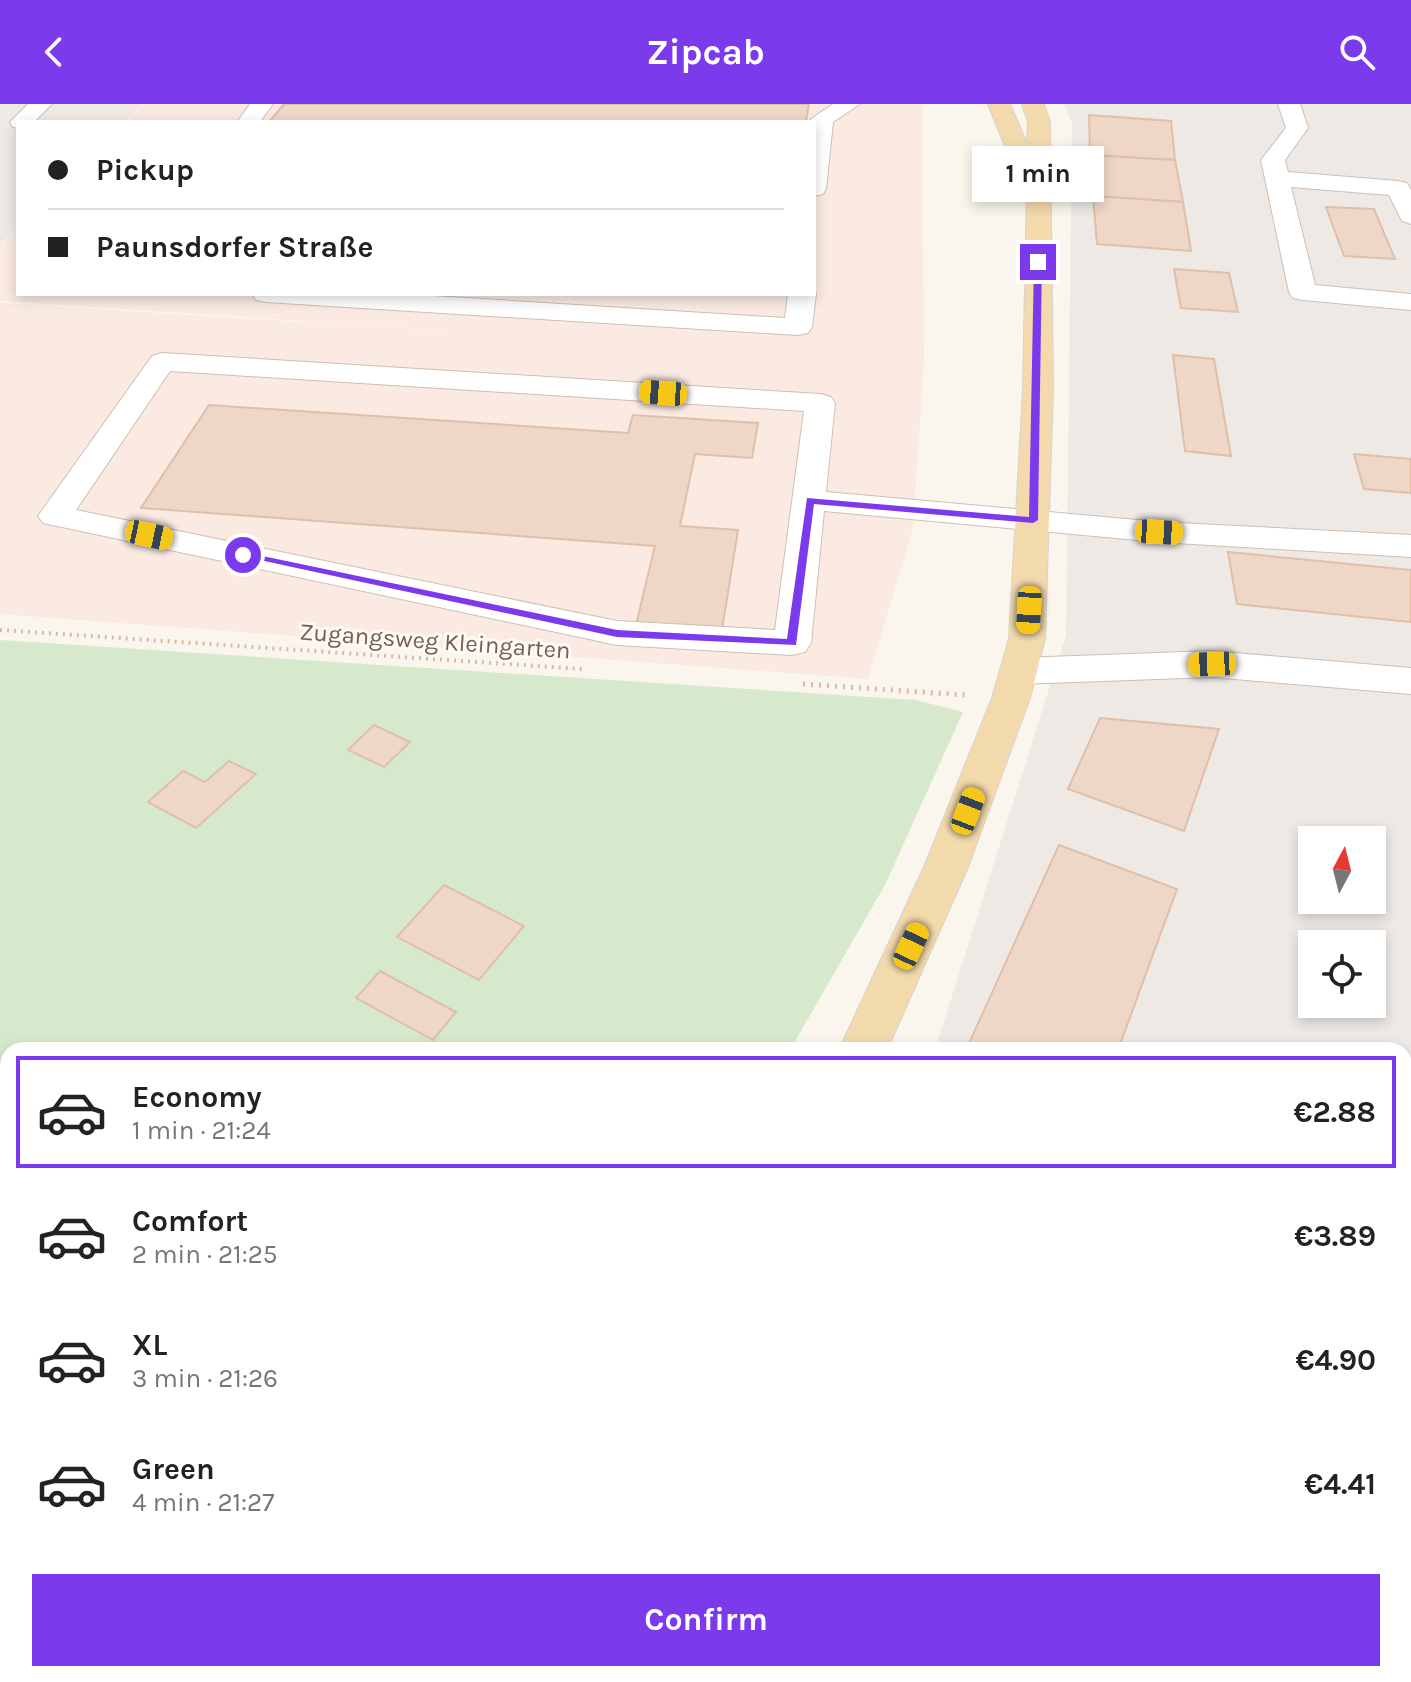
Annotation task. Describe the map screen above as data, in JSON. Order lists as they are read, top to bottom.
{
  "streets": {
    "path": ["Zugangsweg Kleingarten"]
  },
  "north": "top",
  "page": {
    "header": "Zipcab",
    "banner": ["Pickup", "Paunsdorfer Straße"],
    "bubble": "1 min",
    "list": [
      {
        "name": "Economy",
        "note": "1 min · 21:24",
        "value": "€2.88"
      },
      {
        "name": "Comfort",
        "note": "2 min · 21:25",
        "value": "€3.89"
      },
      {
        "name": "XL",
        "note": "3 min · 21:26",
        "value": "€4.90"
      },
      {
        "name": "Green",
        "note": "4 min · 21:27",
        "value": "€4.41"
      }
    ],
    "buttons": "Confirm"
  }
}
